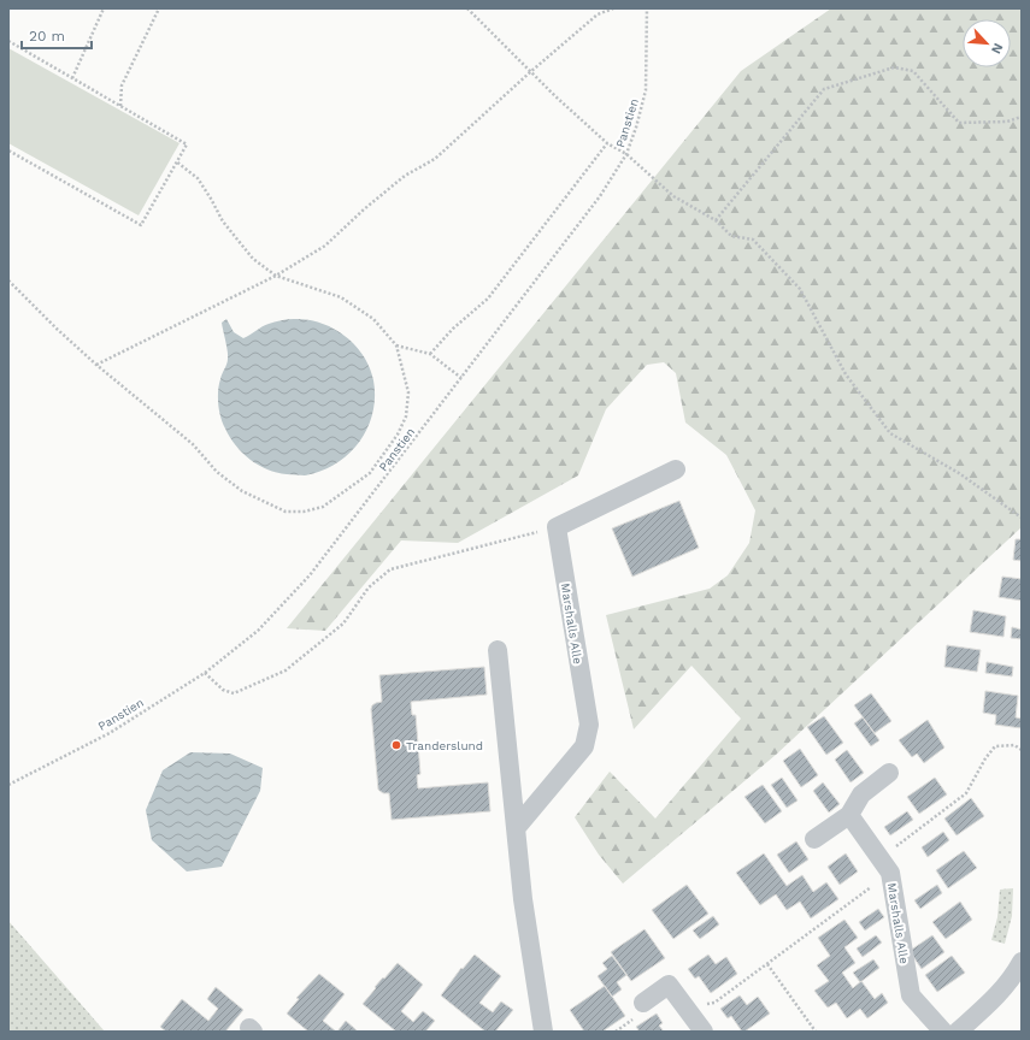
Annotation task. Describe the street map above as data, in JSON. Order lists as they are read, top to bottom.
{
  "streets": {
    "street": ["Marshalls Alle"],
    "path": ["Panstien"]
  },
  "places": ["Tranderslund"],
  "scale_bar": "20 m",
  "north": "bottom right"
}
